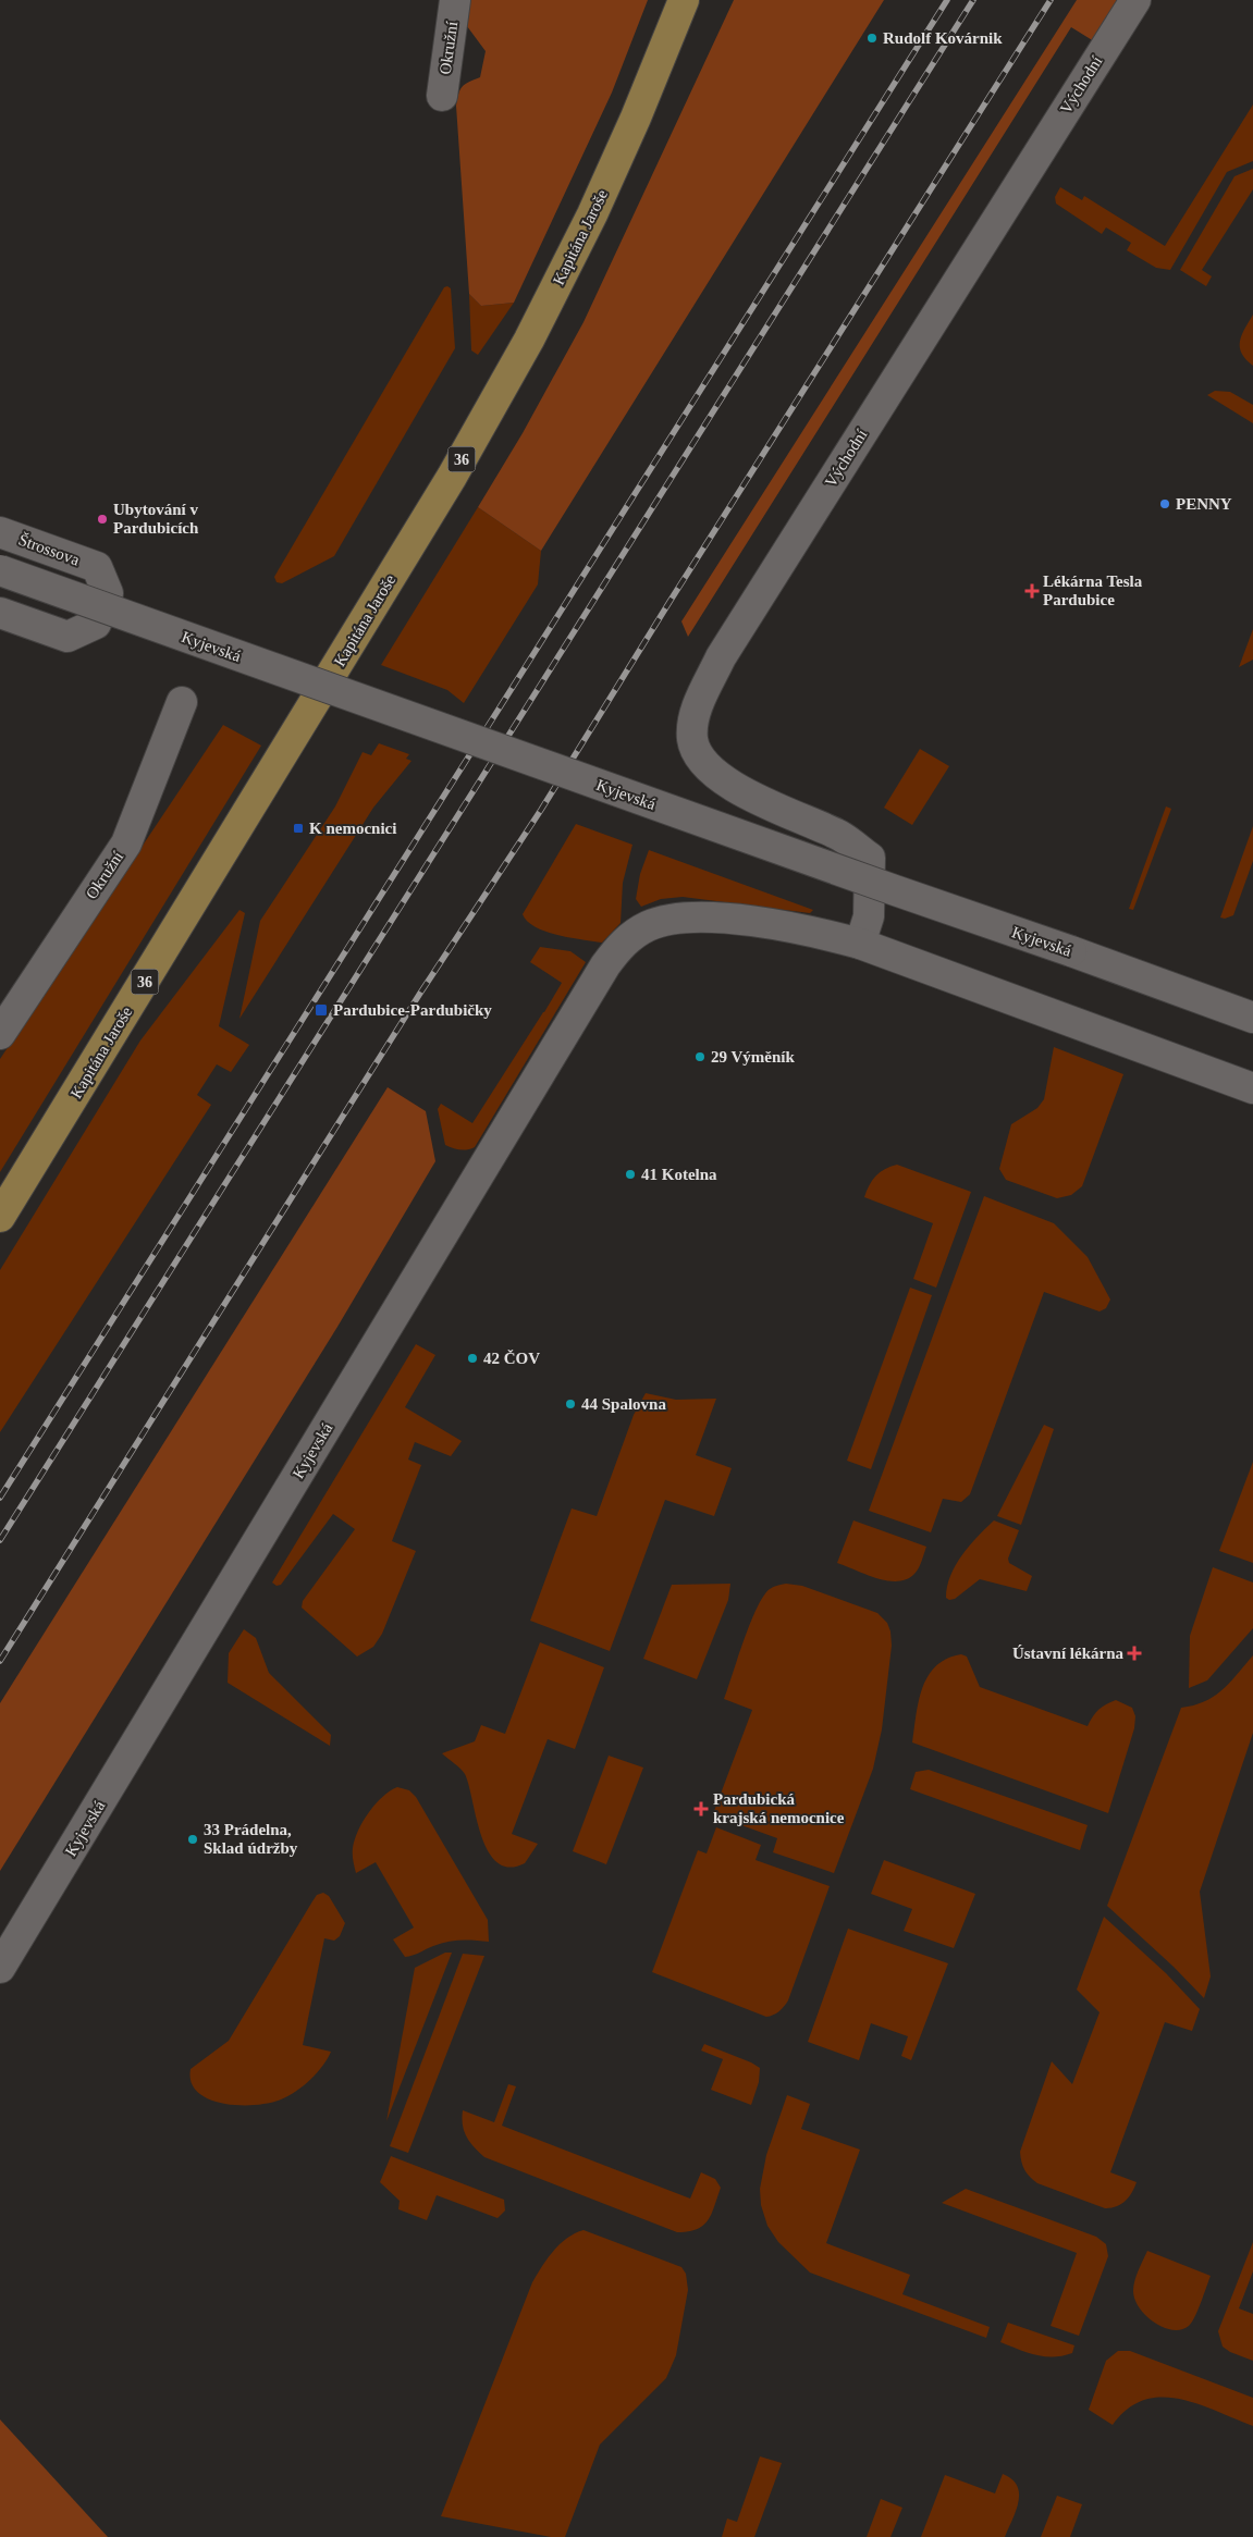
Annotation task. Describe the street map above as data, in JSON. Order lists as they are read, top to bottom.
{
  "streets": {
    "main road": ["Kapitána Jaroše", "36"],
    "street": [
      "Okružní",
      "Východní",
      "Štrossova",
      "Kyjevská"
    ]
  },
  "crossings": [
    ["Východní", "Kyjevská"]
  ],
  "places": {
    "other": [
      "Rudolf Kovárnik",
      "PENNY",
      "Ubytování v Pardubicích",
      "29 Výměník",
      "41 Kotelna",
      "42 ČOV",
      "44 Spalovna",
      "33 Prádelna, Sklad údržby"
    ],
    "health": ["Lékárna Tesla Pardubice", "Ústavní lékárna", "Pardubická krajská nemocnice"],
    "transit": ["K nemocnici", "Pardubice-Pardubičky"]
  }
}
